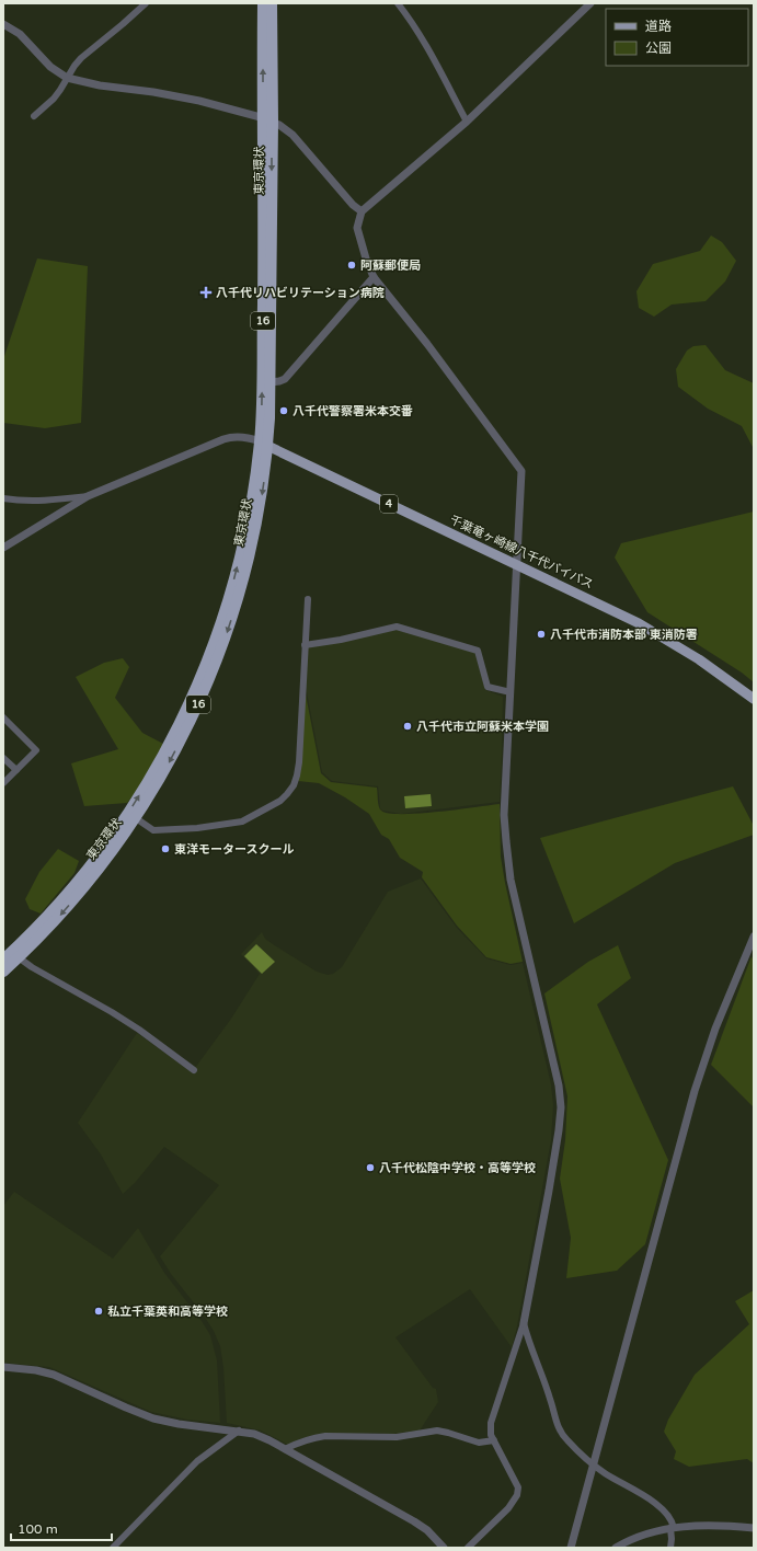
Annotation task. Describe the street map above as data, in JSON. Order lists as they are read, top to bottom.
{
  "streets": {
    "highway": ["東京環状", "16"],
    "main road": ["4", "千葉竜ヶ崎線八千代バイパス"]
  },
  "crossings": [
    ["東京環状", "千葉竜ヶ崎線八千代バイパス"]
  ],
  "places": {
    "other": [
      "阿蘇郵便局",
      "八千代警察署米本交番",
      "八千代市消防本部 東消防署",
      "八千代市立阿蘇米本学園",
      "東洋モータースクール",
      "八千代松陰中学校・高等学校",
      "私立千葉英和高等学校"
    ],
    "health": ["八千代リハビリテーション病院"]
  },
  "legend": ["道路", "公園"],
  "scale_bar": "100 m"
}
